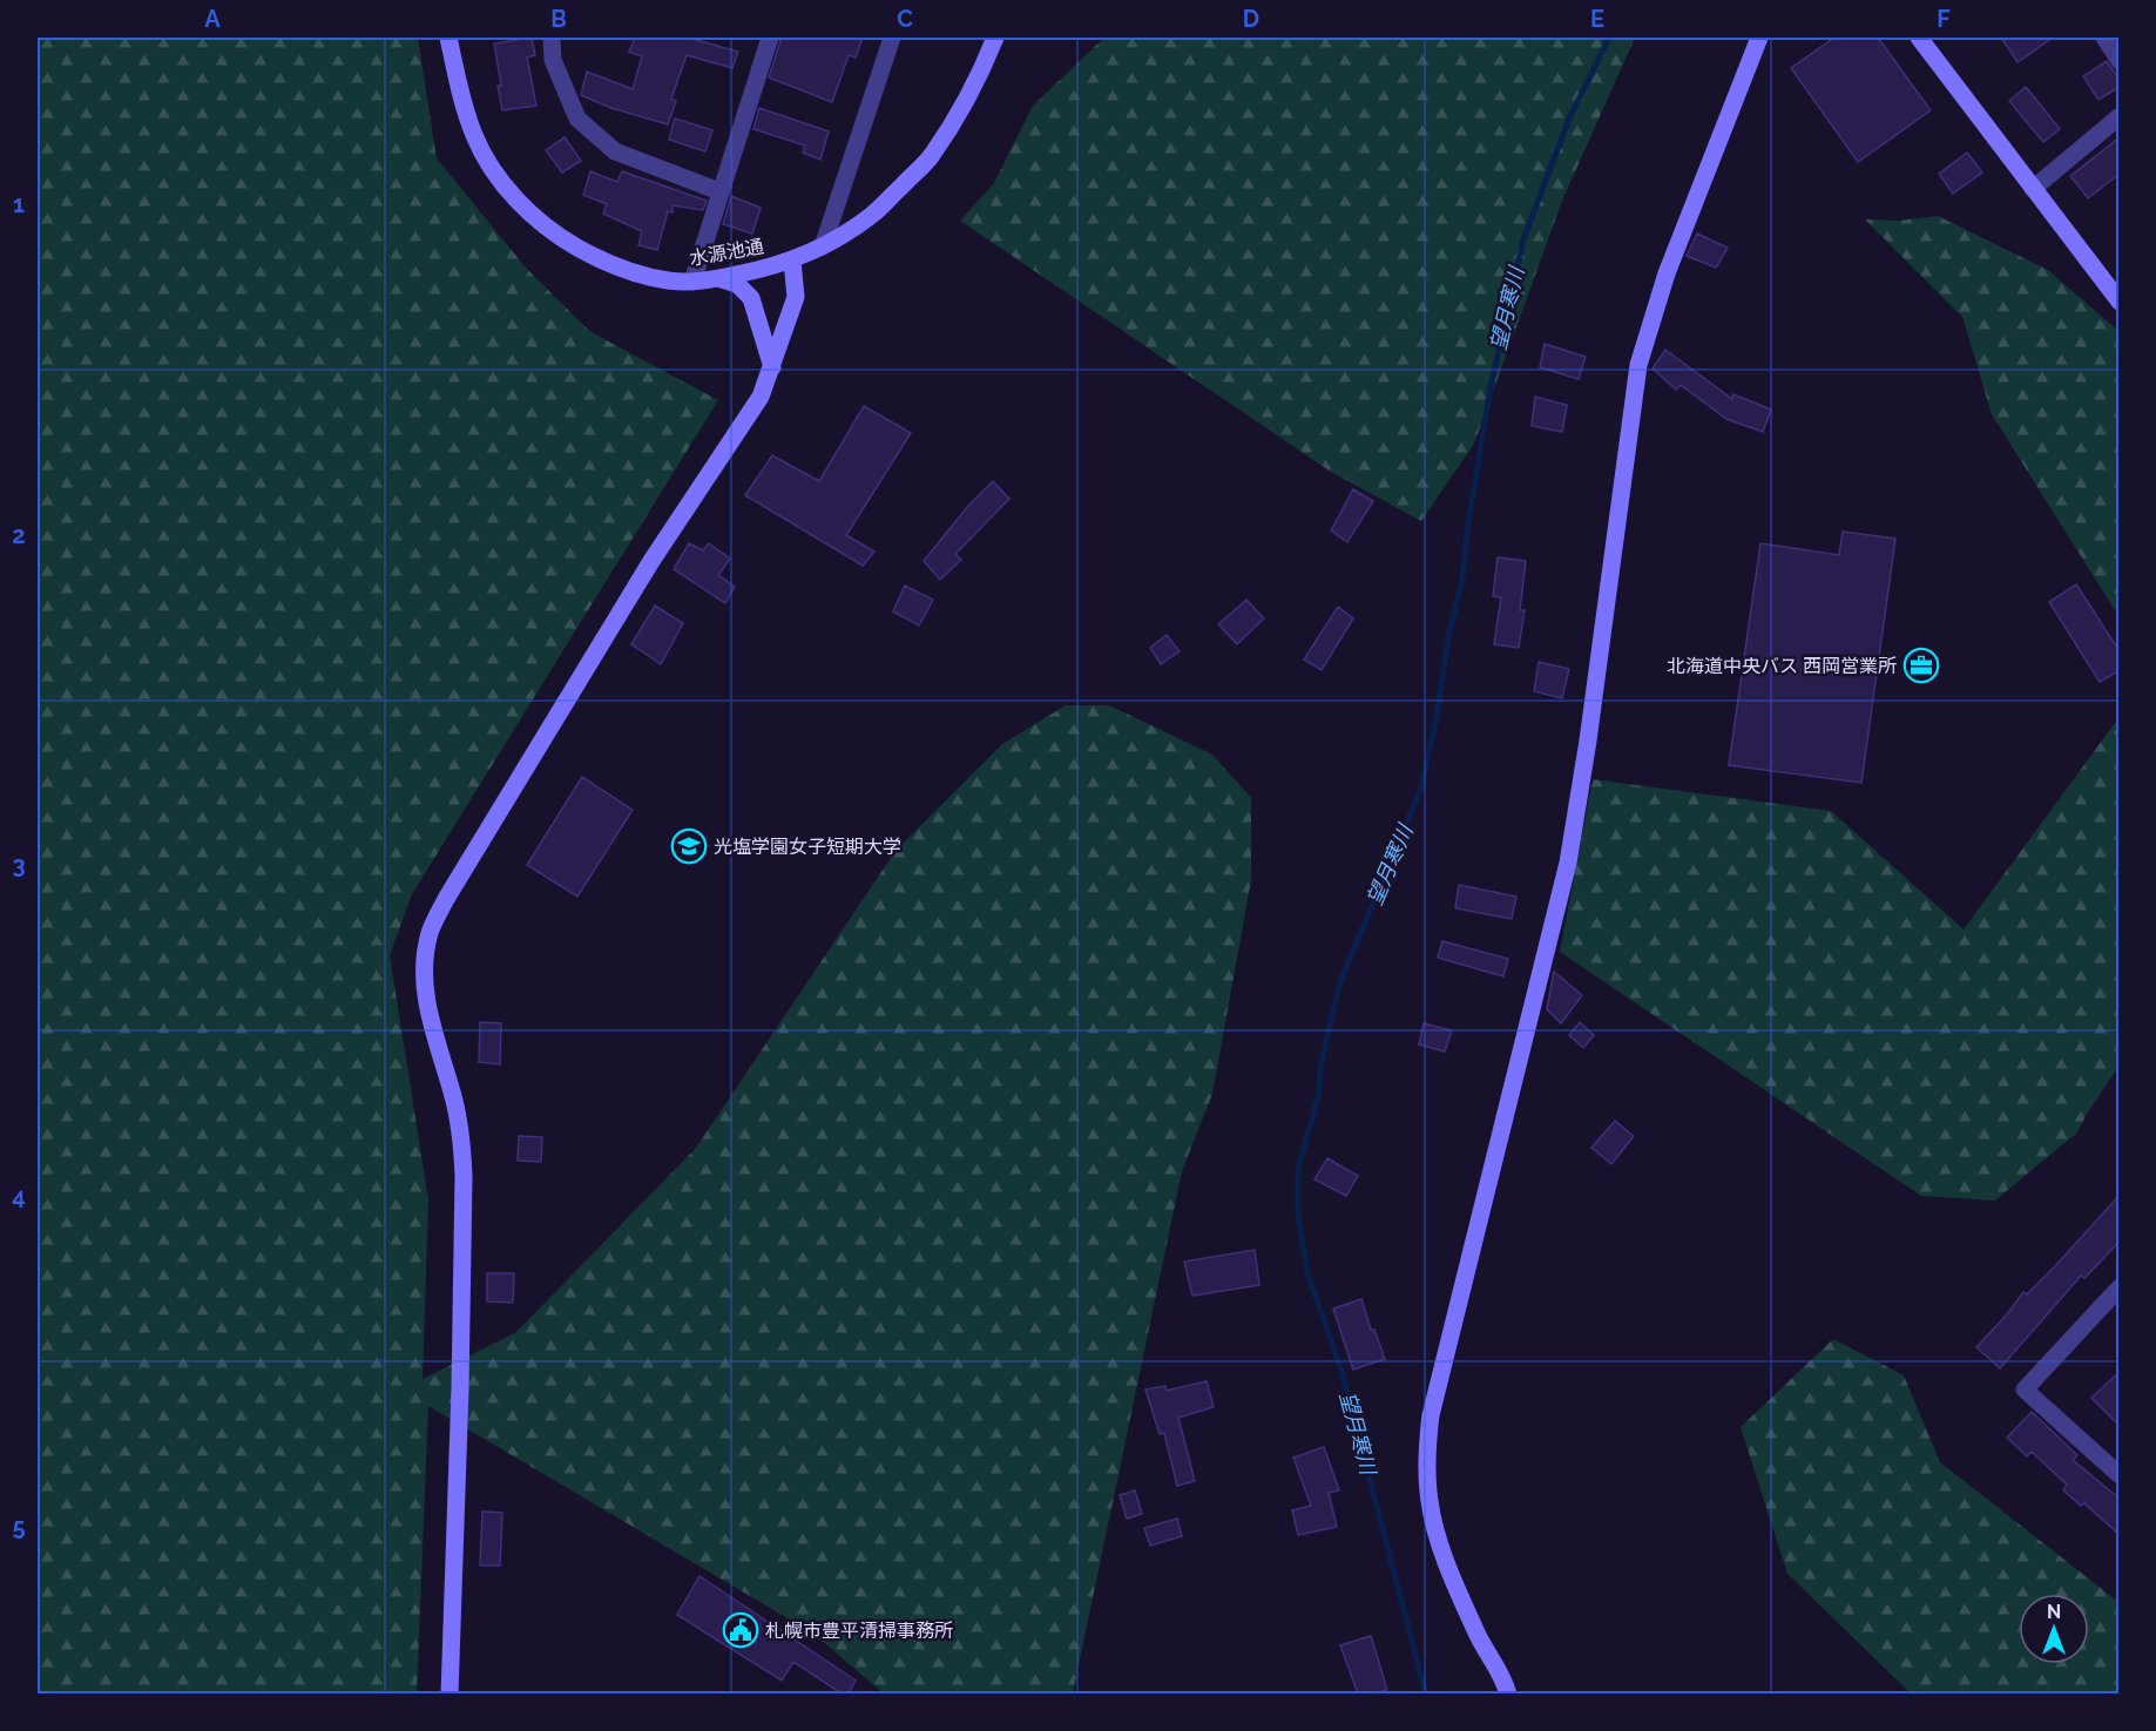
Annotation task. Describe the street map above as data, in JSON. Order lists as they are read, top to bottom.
{
  "streets": {
    "street": ["水源池通"]
  },
  "water": ["望月寒川"],
  "places": {
    "office": ["北海道中央バス 西岡営業所"],
    "school or university": ["光塩学園女子短期大学"],
    "public building": ["札幌市豊平清掃事務所"]
  },
  "north": "top",
  "grid": {
    "columns": [
      "A",
      "B",
      "C",
      "D",
      "E",
      "F"
    ],
    "rows": [
      "1",
      "2",
      "3",
      "4",
      "5"
    ]
  }
}
